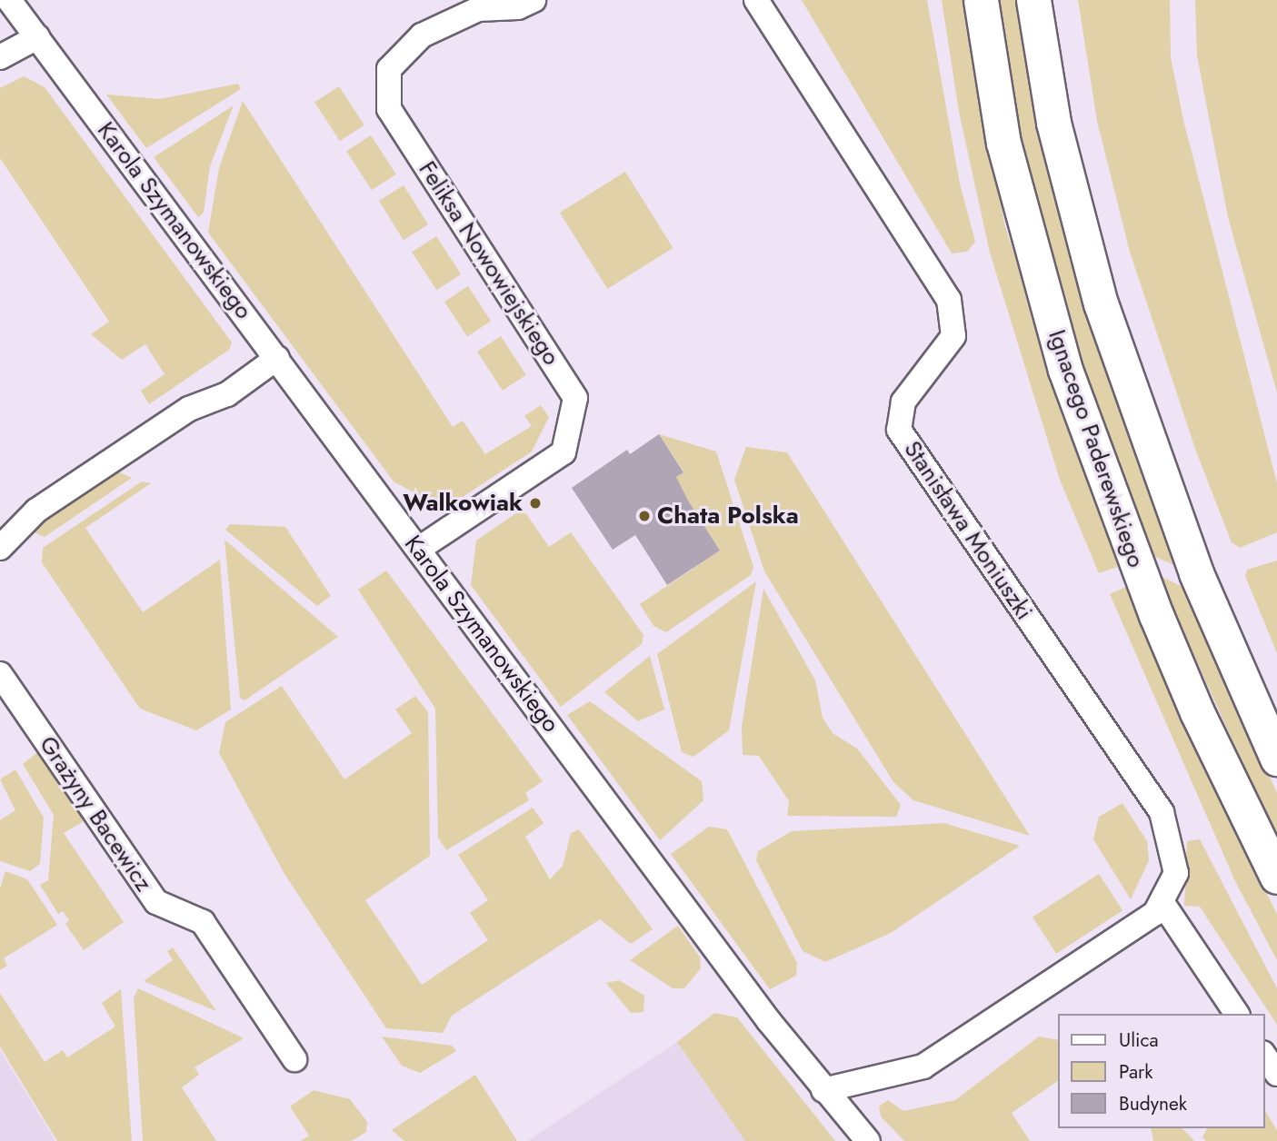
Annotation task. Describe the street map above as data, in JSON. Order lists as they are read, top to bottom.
{
  "streets": {
    "main road": ["Ignacego Paderewskiego"],
    "street": [
      "Karola Szymanowskiego",
      "Feliksa Nowowiejskiego",
      "Stanisława Moniuszki",
      "Grażyny Bacewicz"
    ]
  },
  "crossings": [
    ["Karola Szymanowskiego", "Feliksa Nowowiejskiego"],
    ["Karola Szymanowskiego", "Stanisława Moniuszki"]
  ],
  "places": ["Walkowiak", "Chata Polska"],
  "legend": ["Ulica", "Park", "Budynek"]
}
